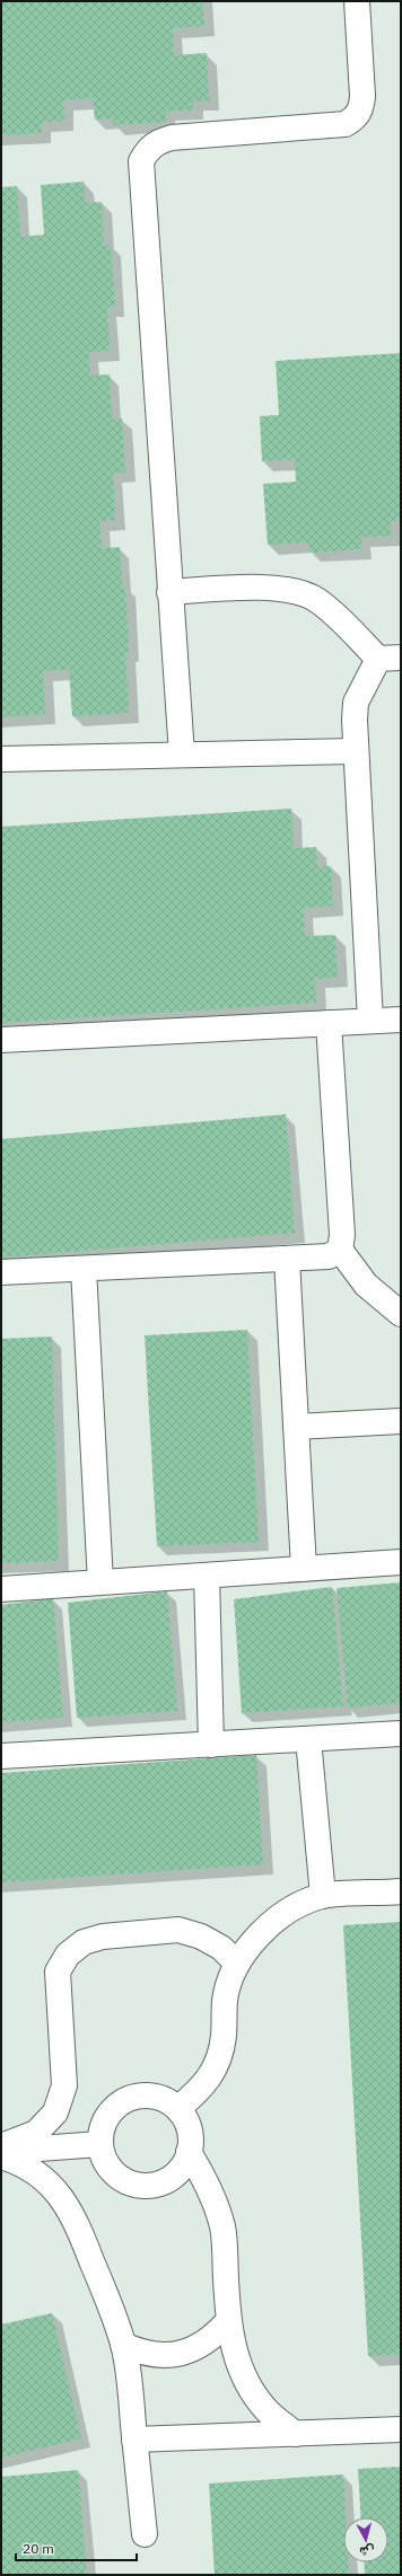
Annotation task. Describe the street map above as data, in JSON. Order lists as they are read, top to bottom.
{
  "scale_bar": "20 m",
  "north": "bottom"
}
